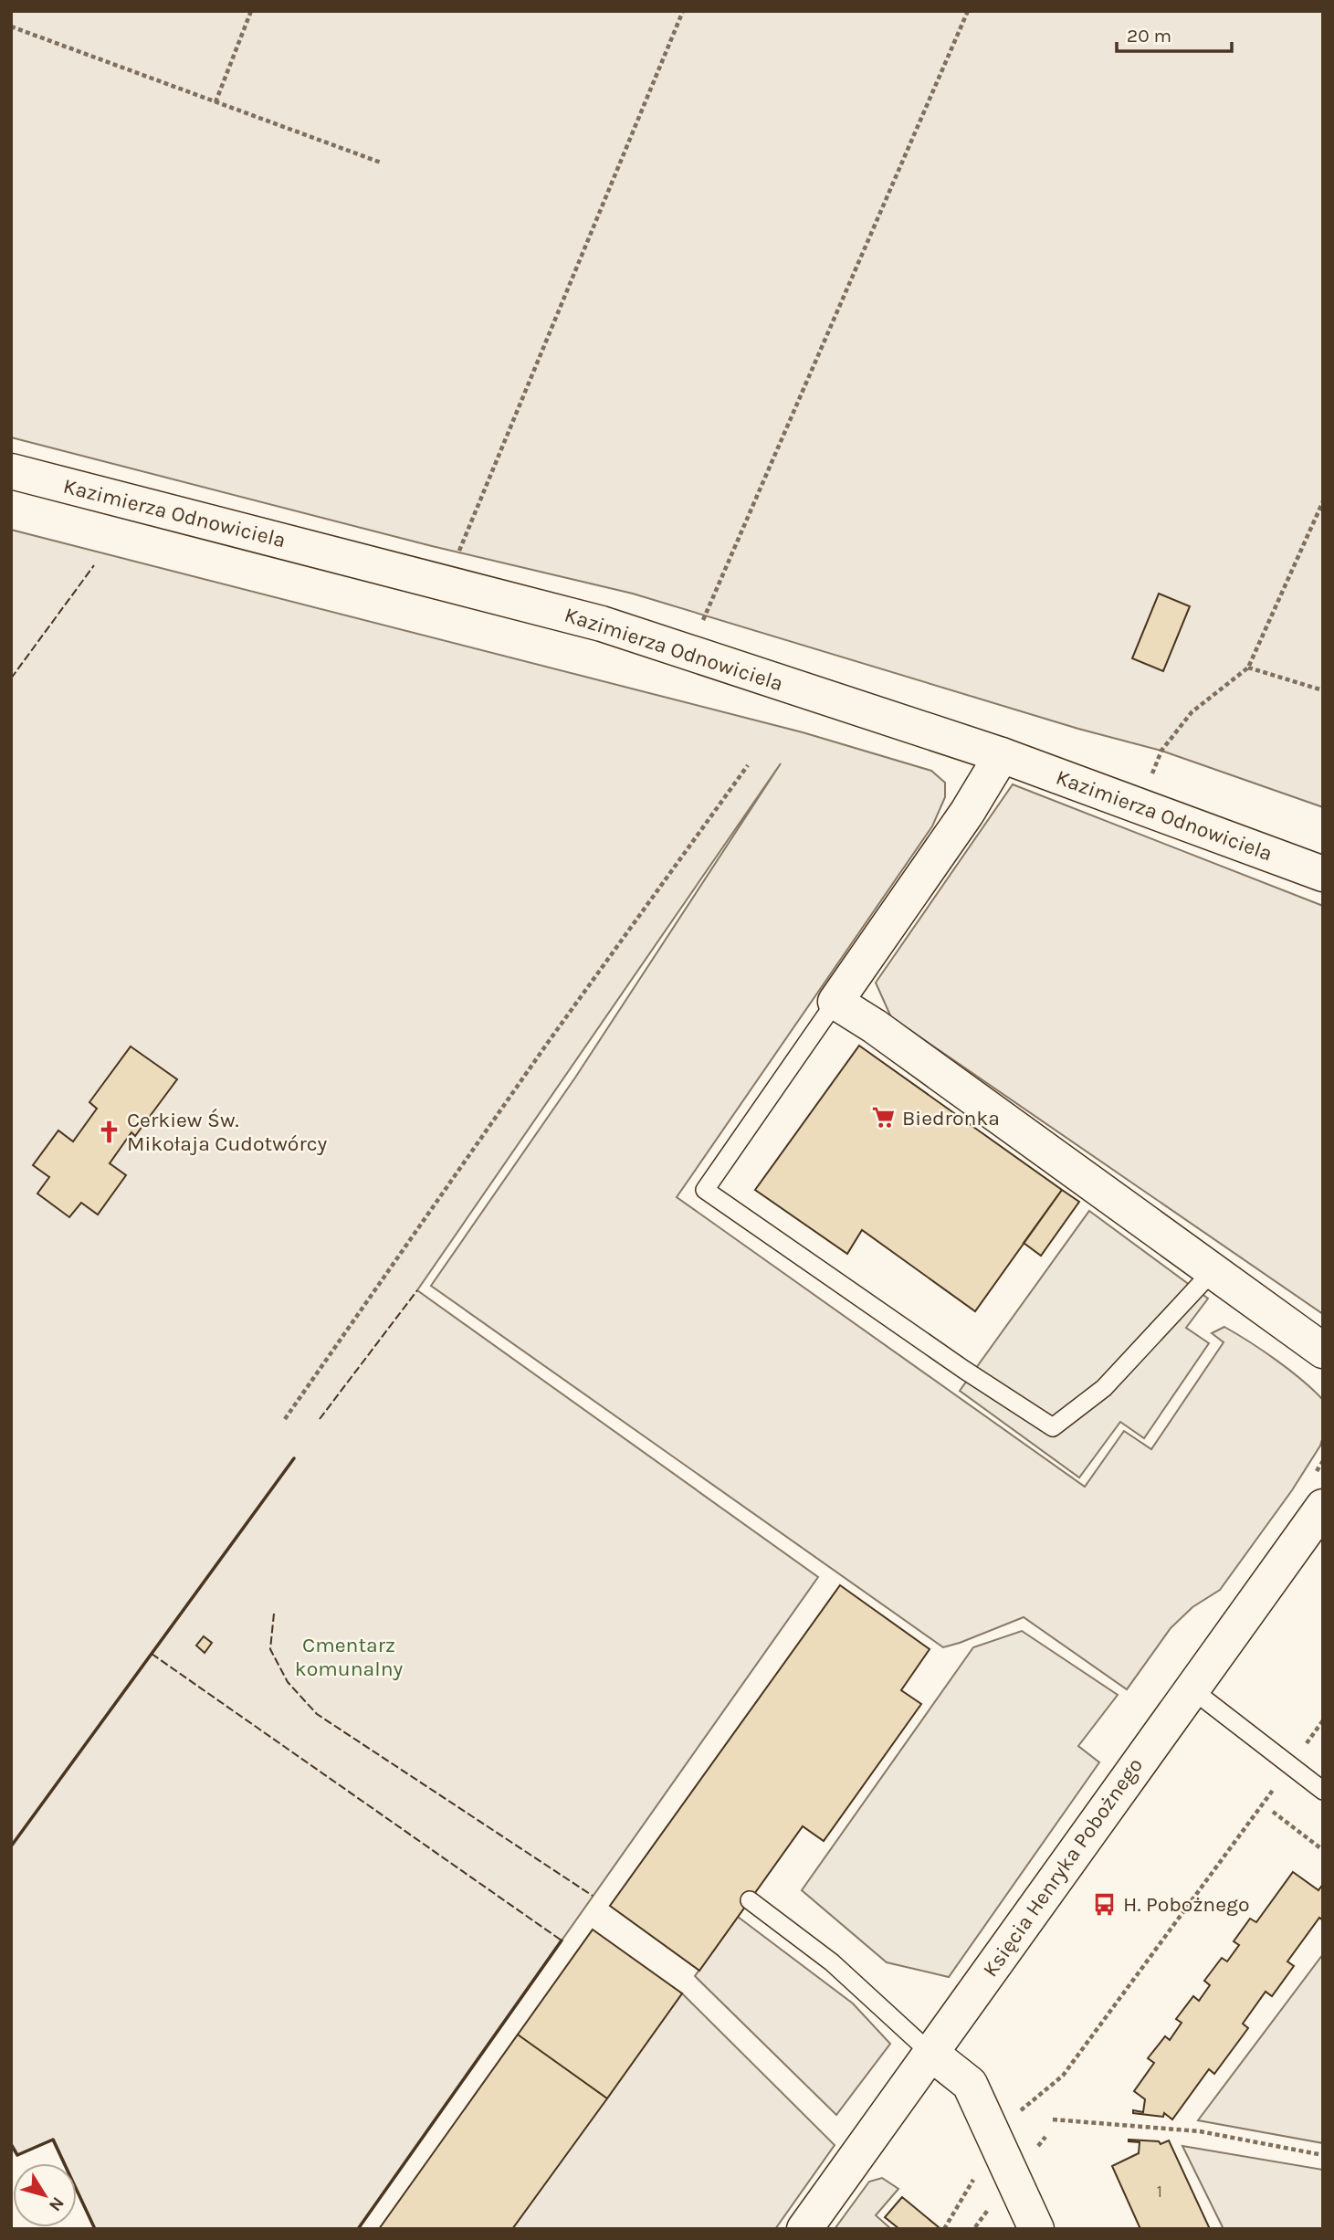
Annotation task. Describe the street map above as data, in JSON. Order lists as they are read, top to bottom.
{
  "streets": {
    "street": ["Kazimierza Odnowiciela", "Księcia Henryka Pobożnego"]
  },
  "parks": ["Cmentarz komunalny"],
  "places": {
    "supermarket": ["Biedronka"],
    "church": ["Cerkiew Św. Mikołaja Cudotwórcy"],
    "bus stop": ["H. Pobożnego"]
  },
  "house_numbers": ["1"],
  "scale_bar": "20 m",
  "north": "bottom right"
}
